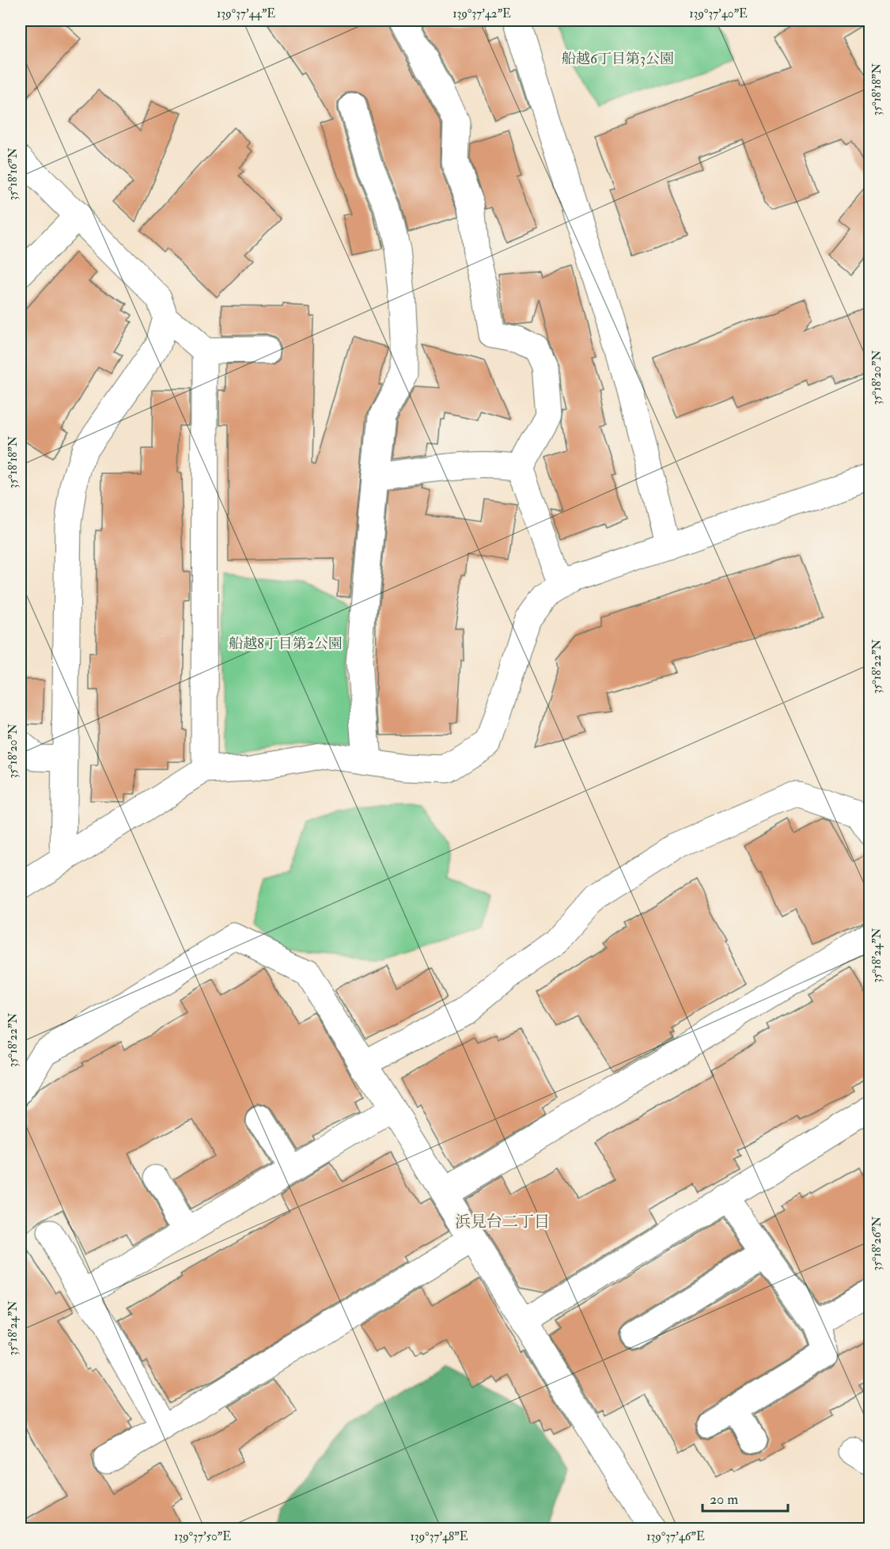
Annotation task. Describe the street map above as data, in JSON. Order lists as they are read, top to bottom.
{
  "districts": ["浜見台二丁目"],
  "parks": ["船越6丁目第3公園", "船越8丁目第2公園"],
  "scale_bar": "20 m",
  "coordinates": [
    "139°37'44\"E",
    "139°37'42\"E",
    "139°37'40\"E",
    "35°18'18\"N",
    "35°18'16\"N",
    "35°18'20\"N",
    "35°18'22\"N",
    "35°18'24\"N",
    "35°18'26\"N",
    "139°37'50\"E",
    "139°37'48\"E",
    "139°37'46\"E"
  ]
}
